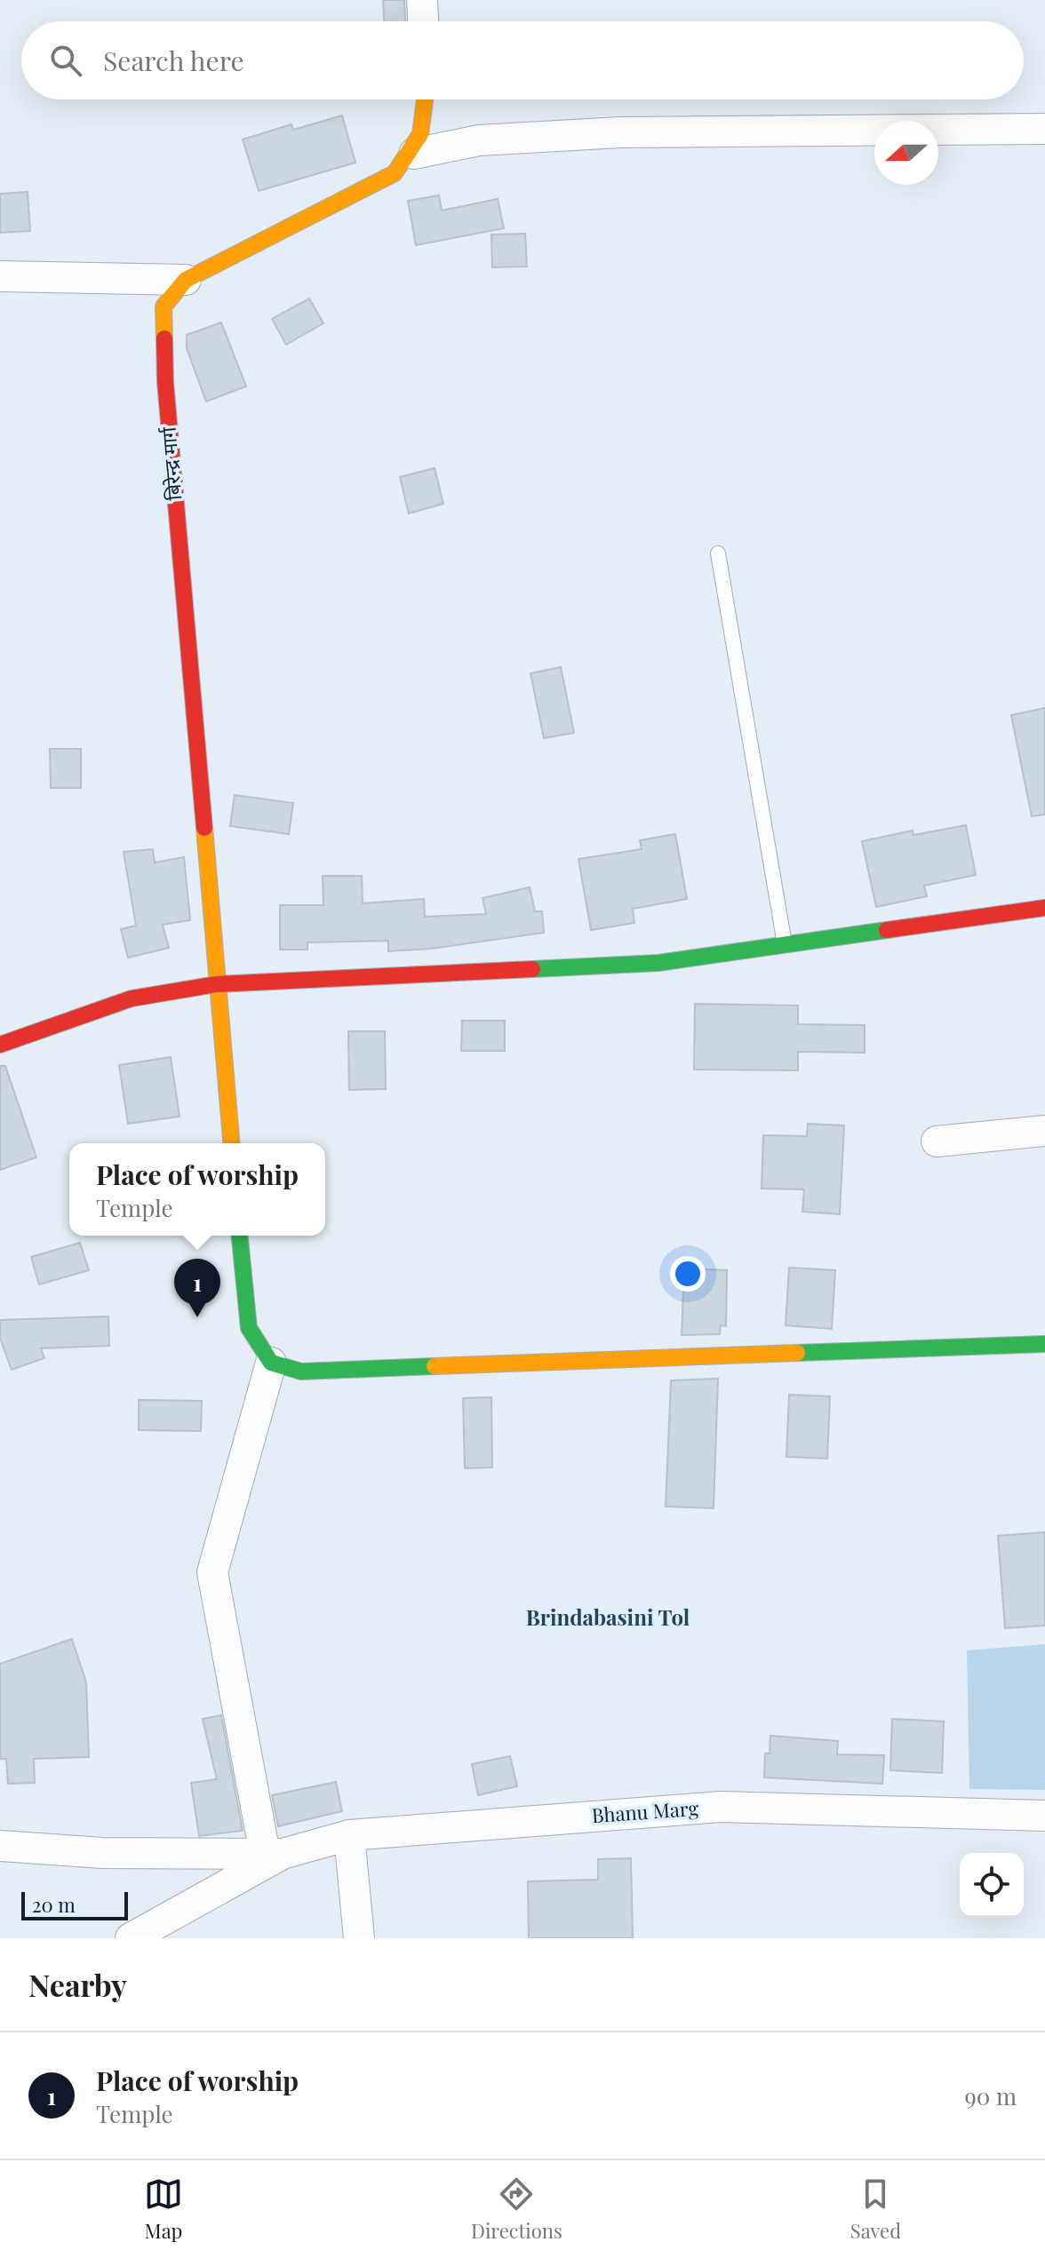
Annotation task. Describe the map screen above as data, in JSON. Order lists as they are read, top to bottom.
{
  "streets": {
    "street": ["बिरेन्द्र मार्ग", "Bhanu Marg"]
  },
  "districts": ["Brindabasini Tol"],
  "scale_bar": "20 m",
  "north": "left",
  "page": {
    "search": "Search here",
    "popup": ["Place of worship", "Temple"],
    "pins": "1",
    "scale": "20 m",
    "heading": "Nearby",
    "list": [
      {
        "mark": "1",
        "name": "Place of worship",
        "note": "Temple",
        "value": "90 m"
      }
    ],
    "nav": ["Map", "Directions", "Saved"]
  }
}
